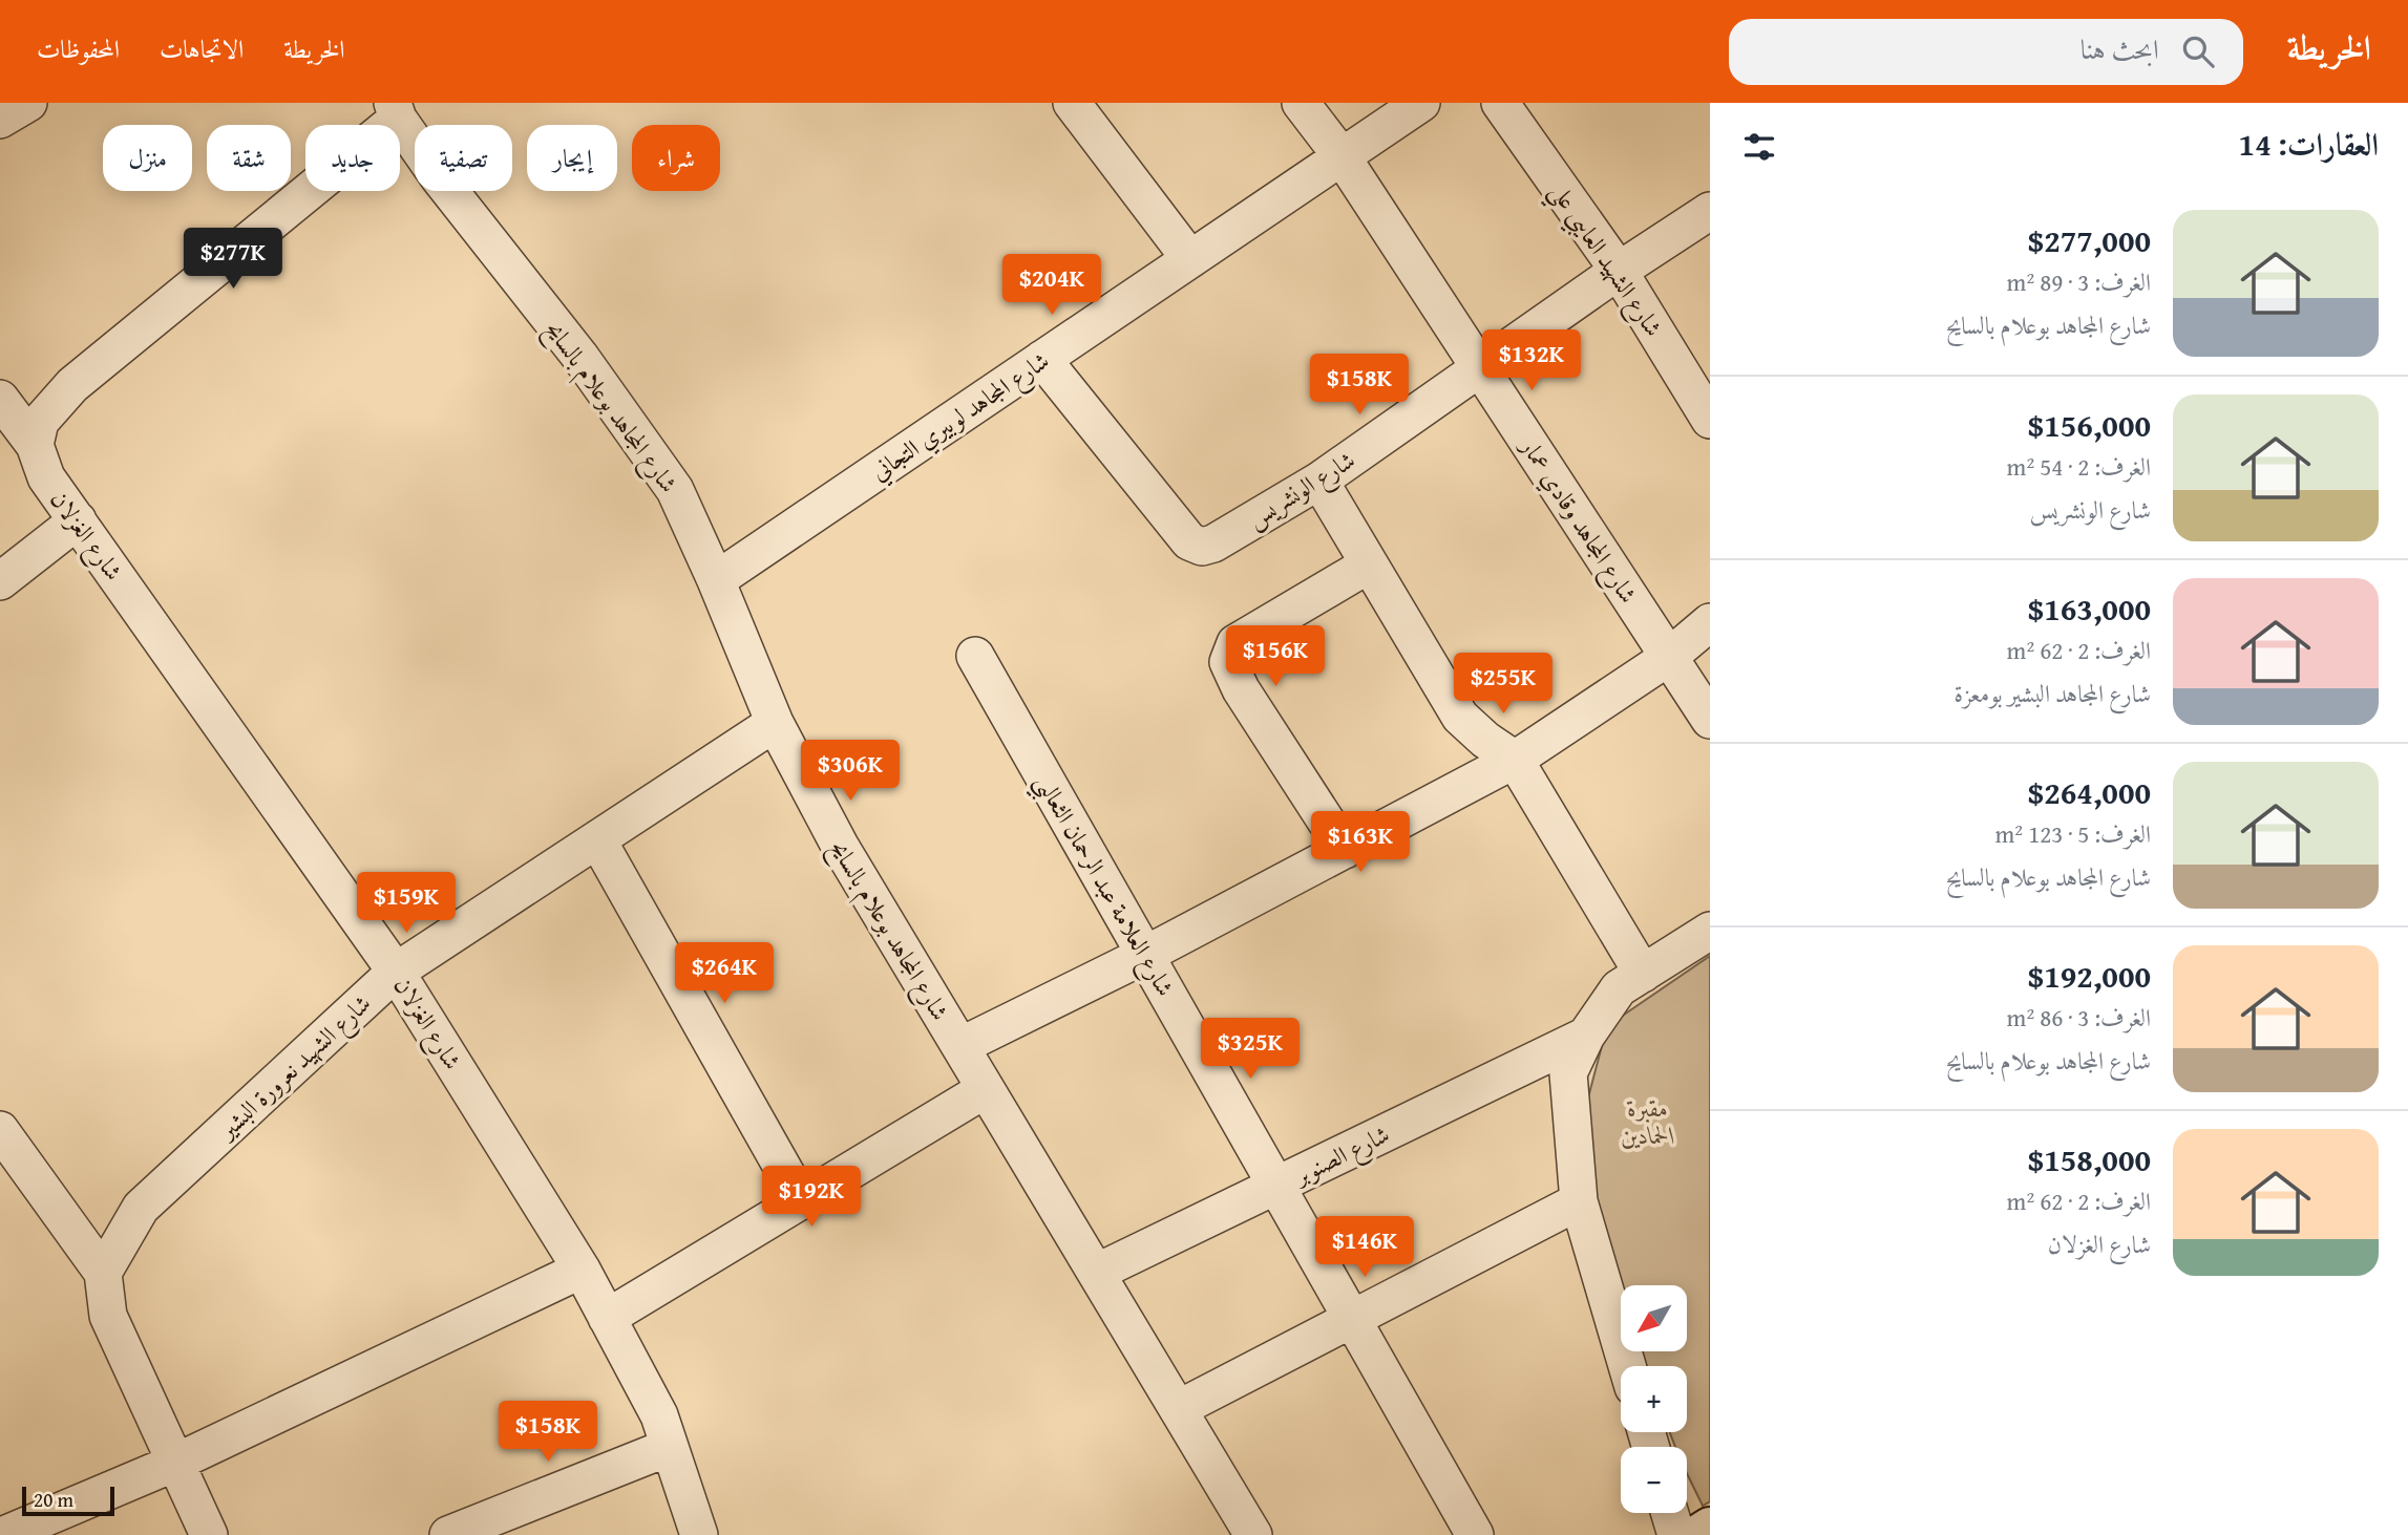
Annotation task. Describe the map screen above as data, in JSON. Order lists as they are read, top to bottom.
{
  "streets": {
    "street": [
      "شارع الشهيد العايبي علي",
      "شارع المجاهد بوعلام بالسايح",
      "شارع المجاهد لوبيري التجاني",
      "شارع الونشريس",
      "شارع المجاهد وقادي عمار",
      "شارع الغزلان",
      "شارع العلامة عبد الرحمان الثعالبي",
      "شارع الشهيد نعرورة البشير",
      "شارع الصنوبر"
    ]
  },
  "crossings": [
    ["شارع الشهيد العايبي علي", "شارع الونشريس"],
    ["شارع المجاهد بوعلام بالسايح", "شارع المجاهد لوبيري التجاني"],
    ["شارع المجاهد بوعلام بالسايح", "شارع الشهيد نعرورة البشير"],
    ["شارع المجاهد بوعلام بالسايح", "شارع الصنوبر"],
    ["شارع المجاهد لوبيري التجاني", "شارع الونشريس"],
    ["شارع المجاهد لوبيري التجاني", "شارع المجاهد وقادي عمار"],
    ["شارع الونشريس", "شارع المجاهد وقادي عمار"],
    ["شارع الغزلان", "شارع الشهيد نعرورة البشير"],
    ["شارع العلامة عبد الرحمان الثعالبي", "شارع الصنوبر"]
  ],
  "parks": ["مقبرة الحمادين"],
  "scale_bar": "20 m",
  "north": "bottom left",
  "page": {
    "header": "الخريطة",
    "search": "ابحث هنا",
    "nav": ["الخريطة", "الاتجاهات", "المحفوظات"],
    "heading": "العقارات: 14",
    "chip": [
      "شراء",
      "إيجار",
      "تصفية",
      "جديد",
      "شقة",
      "منزل"
    ],
    "list": [
      {
        "name": "$277,000",
        "note": "الغرف: 3 · 89 m² · شارع المجاهد بوعلام بالسايح"
      },
      {
        "name": "$156,000",
        "note": "الغرف: 2 · 54 m² · شارع الونشريس"
      },
      {
        "name": "$163,000",
        "note": "الغرف: 2 · 62 m² · شارع المجاهد البشير بومعزة"
      },
      {
        "name": "$264,000",
        "note": "الغرف: 5 · 123 m² · شارع المجاهد بوعلام بالسايح"
      },
      {
        "name": "$192,000",
        "note": "الغرف: 3 · 86 m² · شارع المجاهد بوعلام بالسايح"
      },
      {
        "name": "$158,000",
        "note": "الغرف: 2 · 62 m² · شارع الغزلان"
      }
    ],
    "price": [
      "$277K",
      "$204K",
      "$132K",
      "$158K",
      "$156K",
      "$255K",
      "$306K",
      "$163K",
      "$159K",
      "$264K",
      "$325K",
      "$192K",
      "$146K",
      "$158K"
    ],
    "map_buttons": ["+", "−"],
    "scale": "20 m"
  }
}
